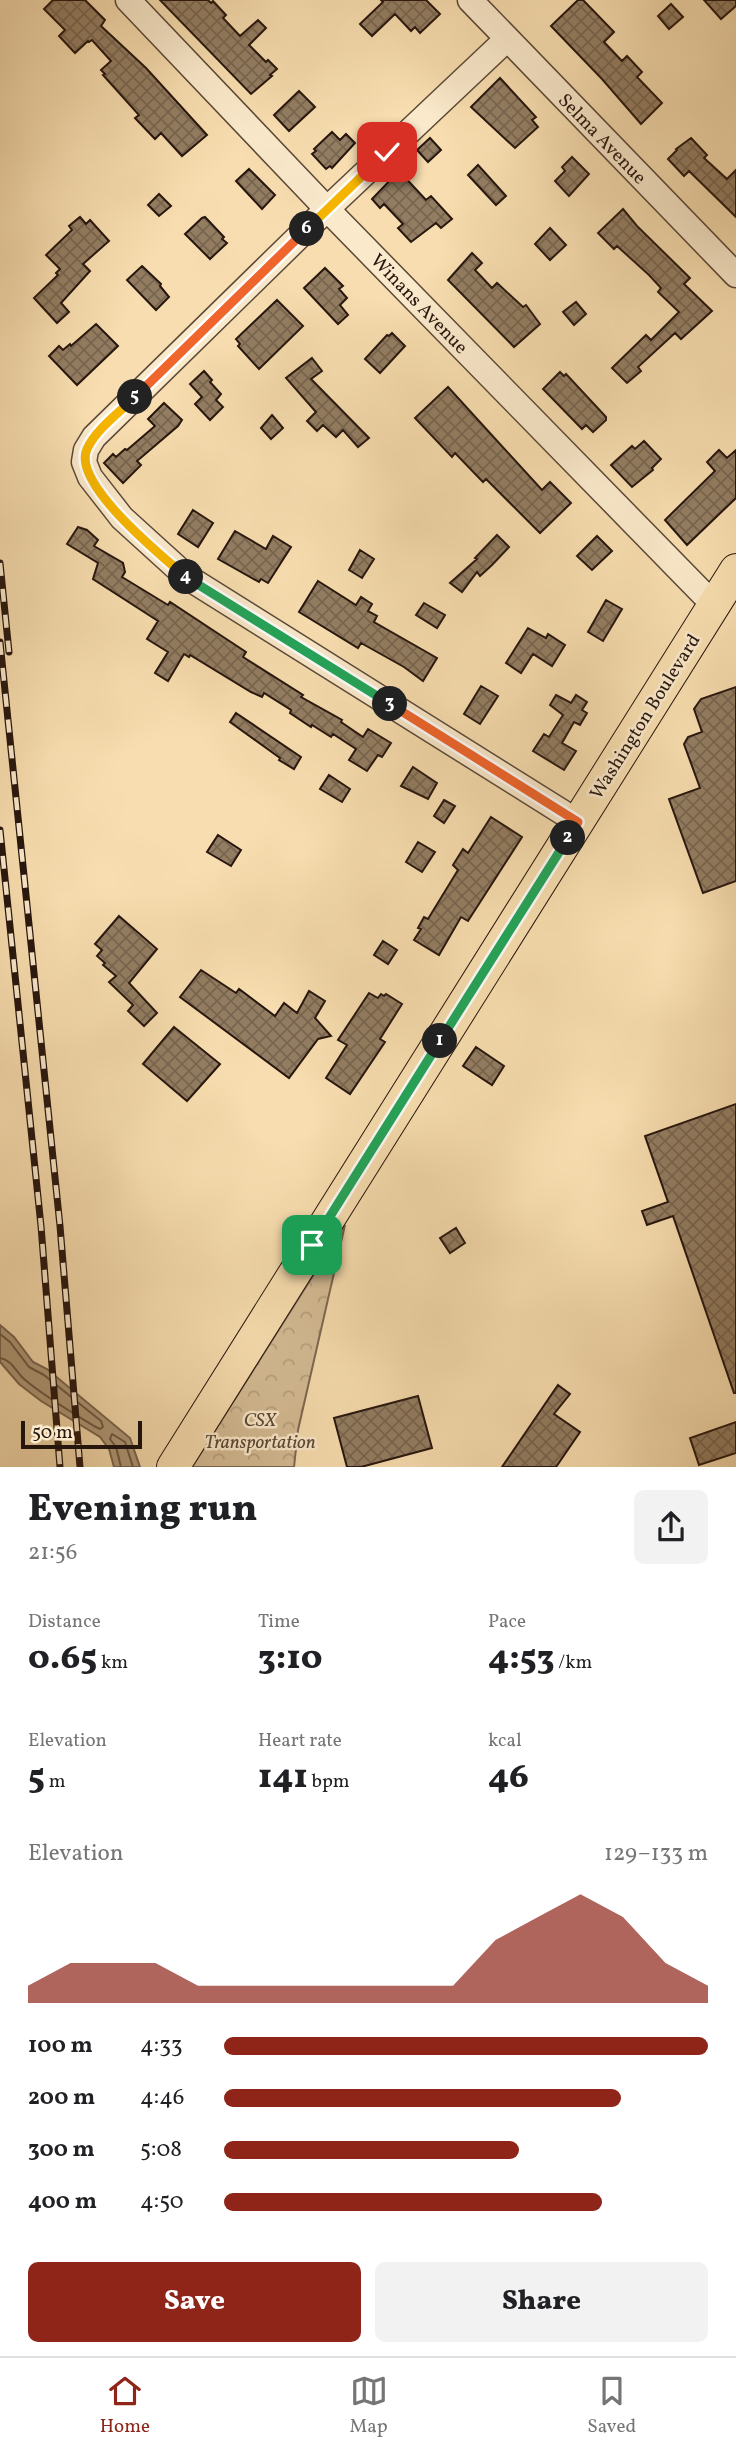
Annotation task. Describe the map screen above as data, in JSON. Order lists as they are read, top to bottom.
{
  "streets": {
    "main road": ["Washington Boulevard"],
    "street": ["Selma Avenue", "Winans Avenue"]
  },
  "crossings": [
    ["Winans Avenue", "Washington Boulevard"]
  ],
  "parks": ["CSX Transportation"],
  "scale_bar": "50 m",
  "page": {
    "pins": [
      "6",
      "5",
      "4",
      "3",
      "2",
      "1"
    ],
    "scale": "50 m",
    "heading": ["Evening run", "21:56"],
    "stats": [
      ["Distance", "0.65 km"],
      ["Time", "3:10"],
      ["Pace", "4:53 /km"],
      ["Elevation", "5 m"],
      ["Heart rate", "141 bpm"],
      ["kcal", "46"]
    ],
    "chart": ["Elevation", "129–133 m"],
    "list": [
      {
        "name": "100 m",
        "note": "4:33"
      },
      {
        "name": "200 m",
        "note": "4:46"
      },
      {
        "name": "300 m",
        "note": "5:08"
      },
      {
        "name": "400 m",
        "note": "4:50"
      }
    ],
    "buttons": ["Save", "Share"],
    "tabs": ["Home", "Map", "Saved"]
  }
}
